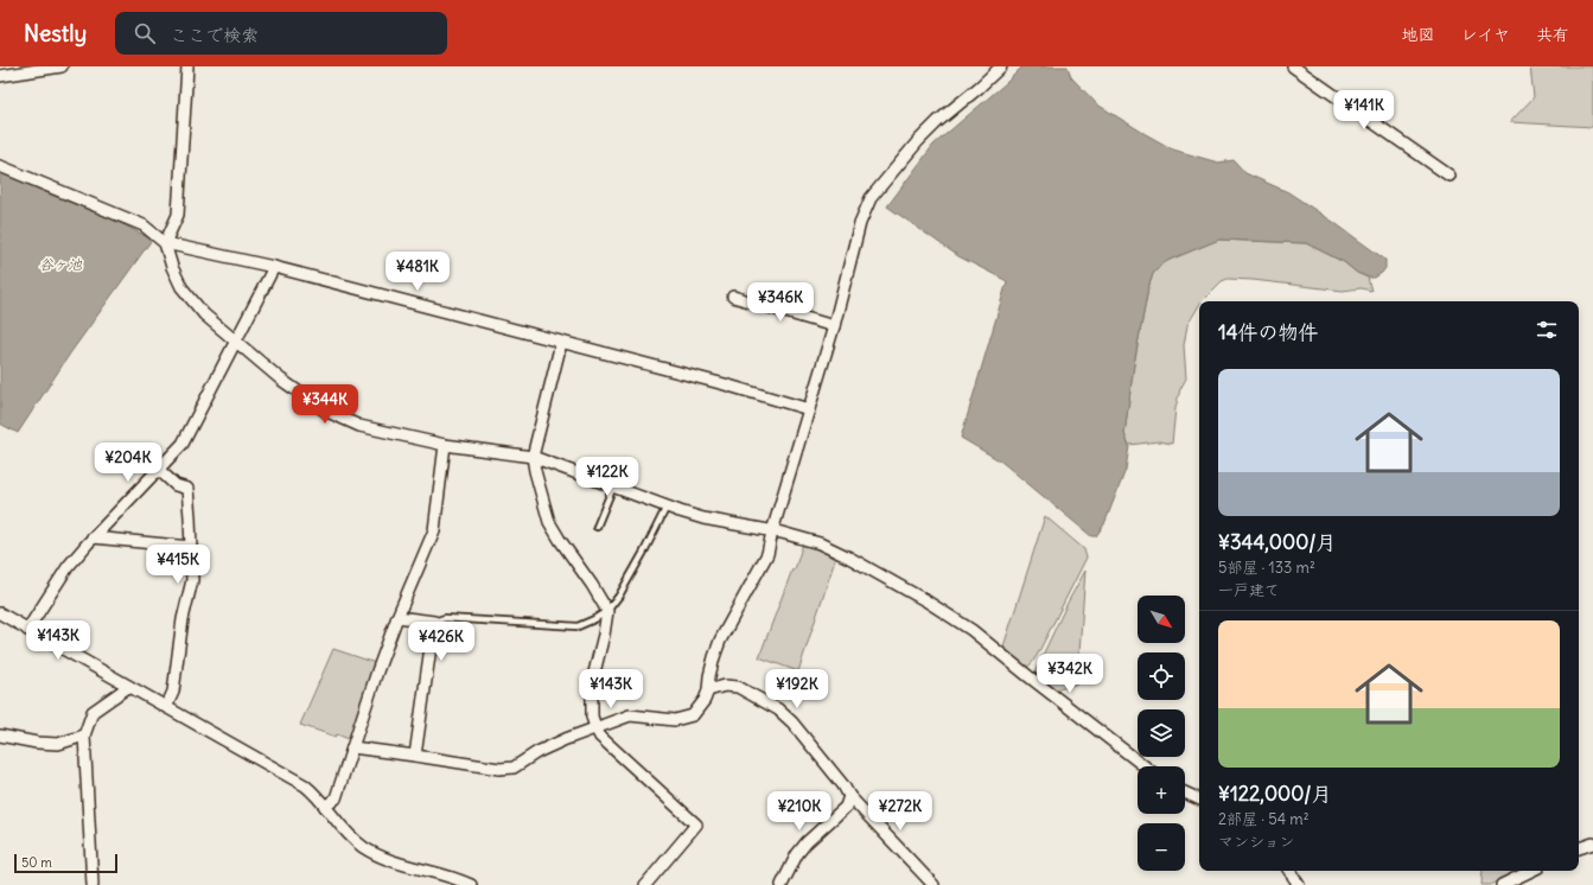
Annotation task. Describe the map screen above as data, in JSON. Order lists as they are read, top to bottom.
{
  "water": ["谷ヶ池"],
  "scale_bar": "50 m",
  "north": "bottom right",
  "page": {
    "header": "Nestly",
    "search": "ここで検索",
    "nav": ["地図", "レイヤ", "共有"],
    "price": [
      "¥141K",
      "¥481K",
      "¥346K",
      "¥344K",
      "¥204K",
      "¥122K",
      "¥415K",
      "¥143K",
      "¥426K",
      "¥342K",
      "¥143K",
      "¥192K",
      "¥210K",
      "¥272K"
    ],
    "heading": "14件の物件",
    "list": [
      {
        "name": "¥344,000/月",
        "note": "5部屋 · 133 m² · 一戸建て"
      },
      {
        "name": "¥122,000/月",
        "note": "2部屋 · 54 m² · マンション"
      }
    ],
    "map_buttons": ["+", "−"],
    "scale": "50 m"
  }
}
